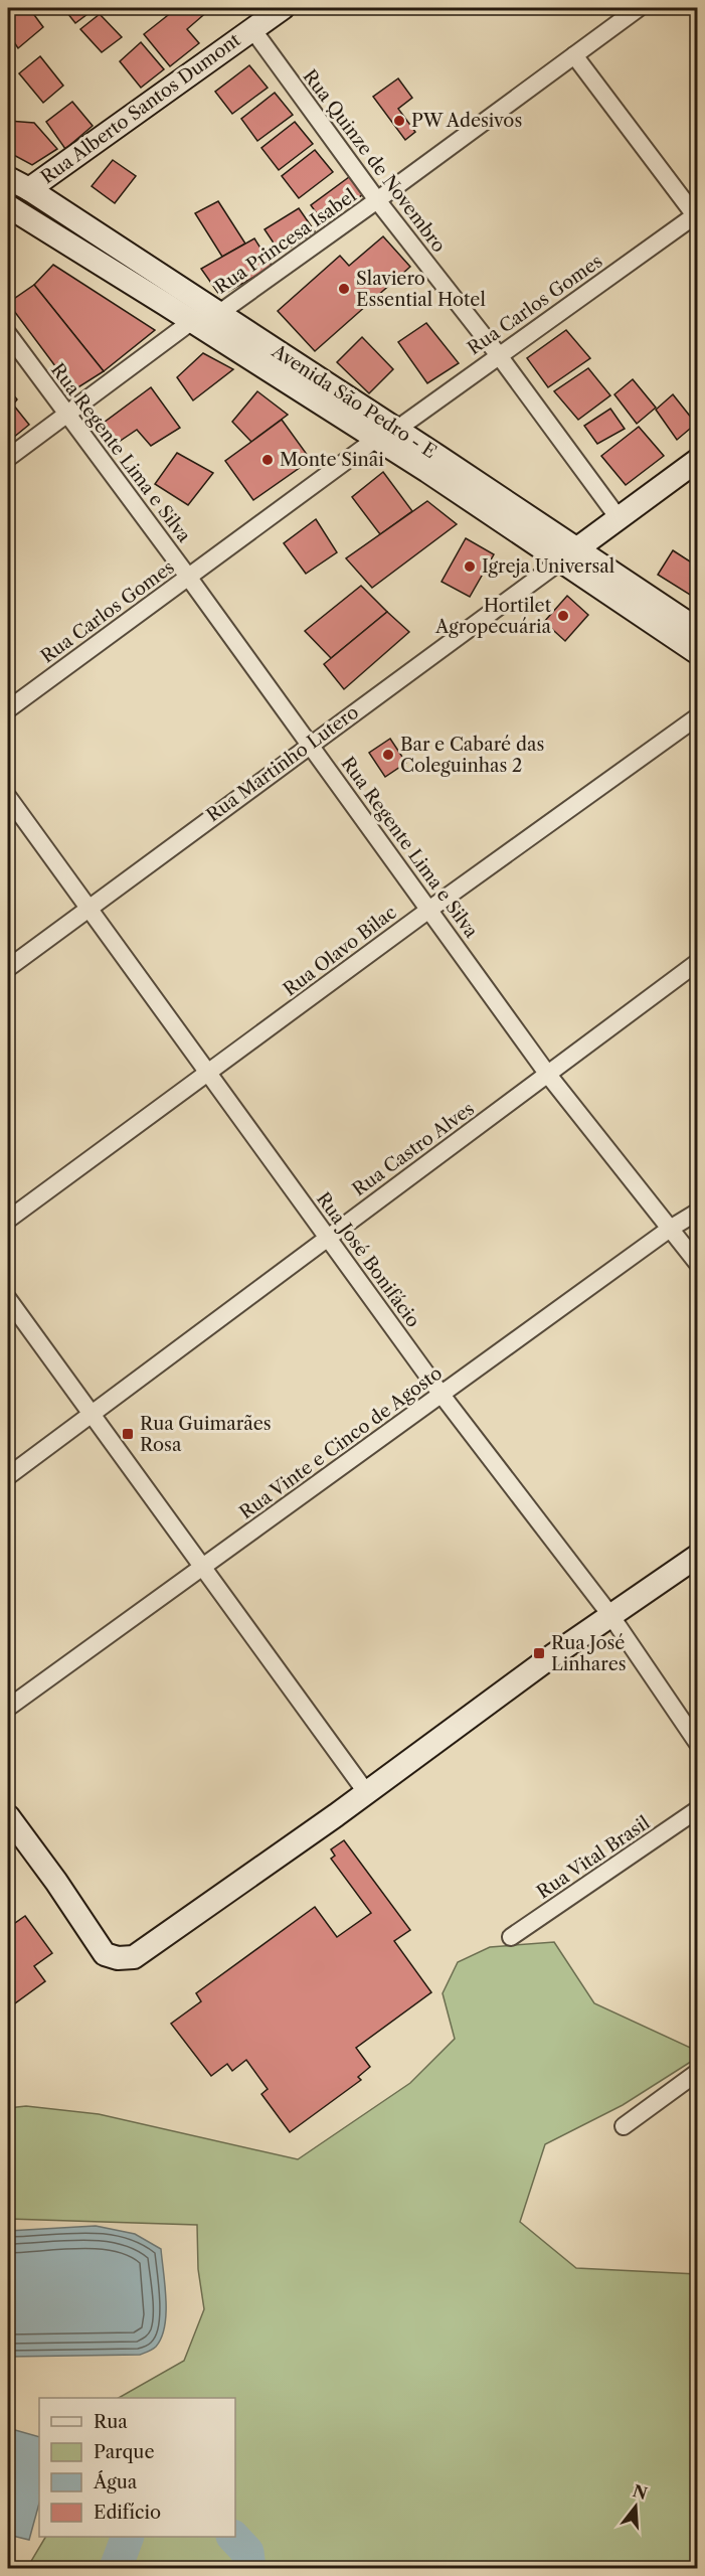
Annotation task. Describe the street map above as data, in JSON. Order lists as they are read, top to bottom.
{
  "streets": {
    "main road": ["Rua Alberto Santos Dumont", "Avenida São Pedro - E", "Rua Martinho Lutero"],
    "street": [
      "Rua Quinze de Novembro",
      "Rua Princesa Isabel",
      "Rua Carlos Gomes",
      "Rua Regente Lima e Silva",
      "Rua Olavo Bilac",
      "Rua Castro Alves",
      "Rua José Bonifácio",
      "Rua Vinte e Cinco de Agosto",
      "Rua Vital Brasil"
    ]
  },
  "crossings": [
    ["Rua Alberto Santos Dumont", "Rua Quinze de Novembro"],
    ["Rua Alberto Santos Dumont", "Avenida São Pedro - E"],
    ["Rua Quinze de Novembro", "Rua Princesa Isabel"],
    ["Rua Quinze de Novembro", "Rua Carlos Gomes"],
    ["Rua Quinze de Novembro", "Rua Martinho Lutero"],
    ["Rua Princesa Isabel", "Avenida São Pedro - E"],
    ["Rua Carlos Gomes", "Avenida São Pedro - E"],
    ["Rua Carlos Gomes", "Rua Regente Lima e Silva"],
    ["Avenida São Pedro - E", "Rua Martinho Lutero"],
    ["Rua Regente Lima e Silva", "Rua Martinho Lutero"],
    ["Rua Regente Lima e Silva", "Rua Olavo Bilac"],
    ["Rua Regente Lima e Silva", "Rua Castro Alves"],
    ["Rua Regente Lima e Silva", "Rua Vinte e Cinco de Agosto"],
    ["Rua Martinho Lutero", "Rua José Bonifácio"],
    ["Rua Olavo Bilac", "Rua José Bonifácio"],
    ["Rua Castro Alves", "Rua José Bonifácio"],
    ["Rua José Bonifácio", "Rua Vinte e Cinco de Agosto"]
  ],
  "places": {
    "other": [
      "PW Adesivos",
      "Slaviero Essential Hotel",
      "Monte Sinai",
      "Igreja Universal",
      "Hortilet Agropecuária",
      "Bar e Cabaré das Coleguinhas 2"
    ],
    "transit": ["Rua Guimarães Rosa", "Rua José Linhares"]
  },
  "legend": [
    "Rua",
    "Parque",
    "Água",
    "Edifício"
  ],
  "north": "top"
}
